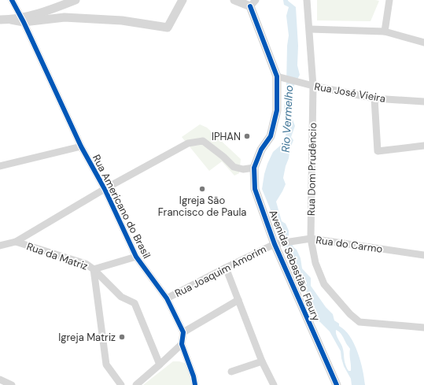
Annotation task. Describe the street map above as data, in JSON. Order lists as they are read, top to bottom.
{
  "streets": {
    "street": [
      "Rua José Vieira",
      "Rua Dom Prudêncio",
      "Rua Americano do Brasil",
      "Rua do Carmo",
      "Rua da Matriz",
      "Avenida Sebastião Fleury",
      "Rua Joaquim Amorim"
    ]
  },
  "crossings": [
    ["Rua José Vieira", "Rua Dom Prudêncio"],
    ["Rua José Vieira", "Avenida Sebastião Fleury"],
    ["Rua Dom Prudêncio", "Rua do Carmo"],
    ["Rua Americano do Brasil", "Rua da Matriz"],
    ["Rua Americano do Brasil", "Rua Joaquim Amorim"],
    ["Rua do Carmo", "Avenida Sebastião Fleury"],
    ["Rua do Carmo", "Rua Joaquim Amorim"],
    ["Avenida Sebastião Fleury", "Rua Joaquim Amorim"]
  ],
  "water": ["Rio Vermelho"],
  "places": ["IPHAN", "Igreja São Francisco de Paula", "Igreja Matriz"]
}
